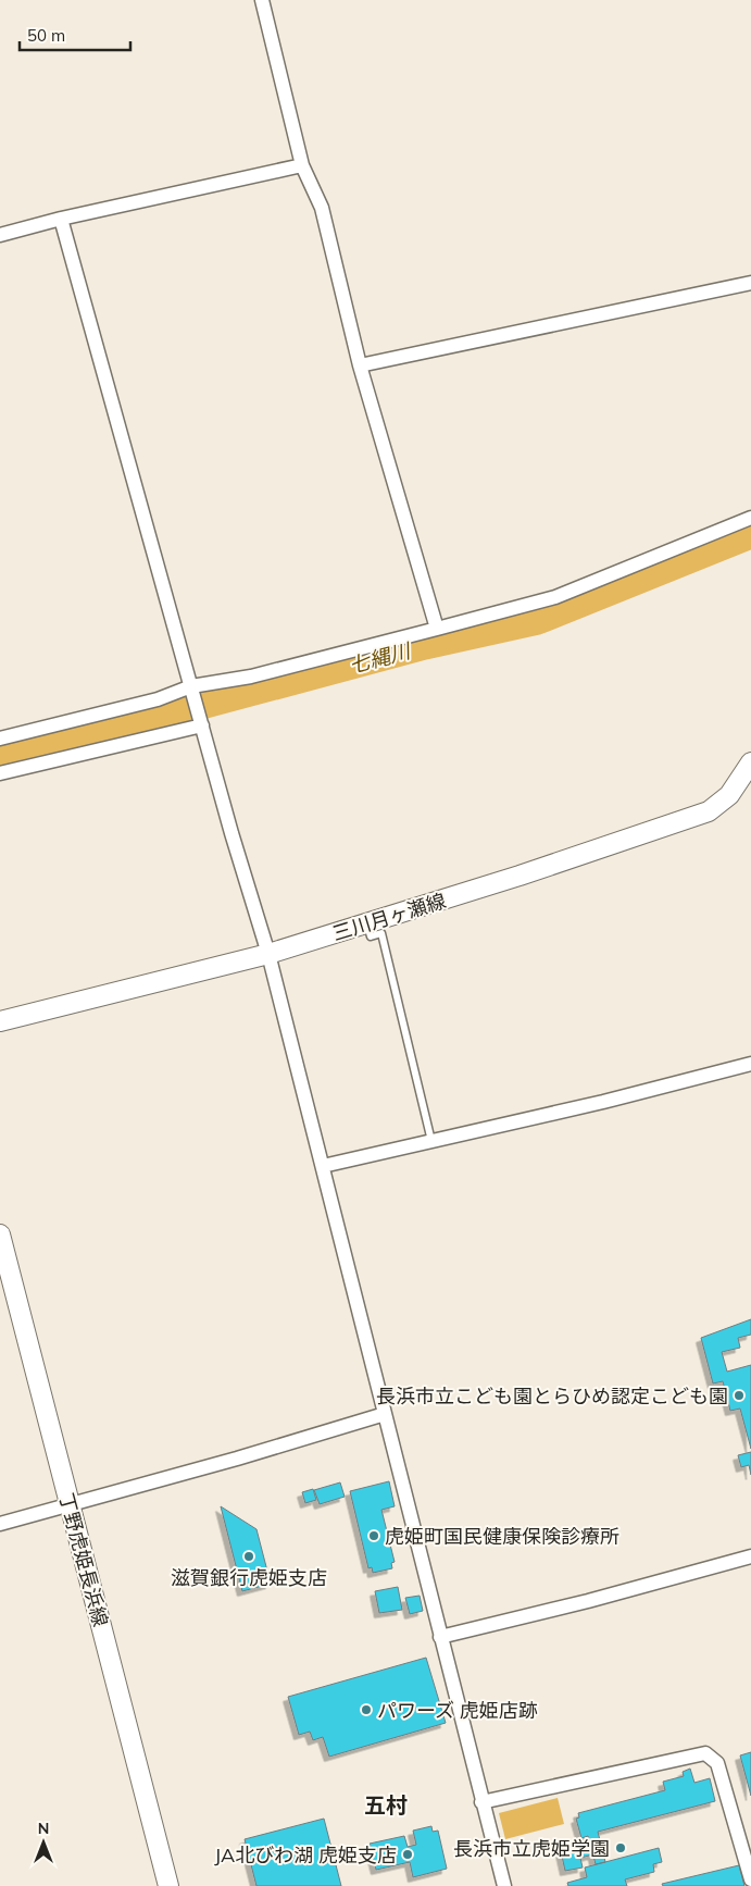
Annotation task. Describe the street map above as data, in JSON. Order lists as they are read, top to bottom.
{
  "streets": {
    "main road": ["三川月ヶ瀬線", "丁野虎姫長浜線"]
  },
  "districts": ["五村"],
  "water": ["七縄川"],
  "places": [
    "長浜市立こども園とらひめ認定こども園",
    "虎姫町国民健康保険診療所",
    "滋賀銀行虎姫支店",
    "パワーズ 虎姫店跡",
    "長浜市立虎姫学園",
    "JA北びわ湖 虎姫支店"
  ],
  "scale_bar": "50 m",
  "north": "top"
}
